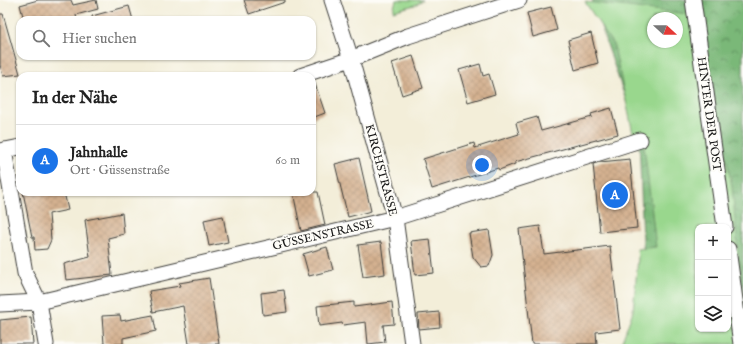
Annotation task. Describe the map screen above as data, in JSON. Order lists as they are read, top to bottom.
{
  "streets": {
    "street": ["HINTER DER POST", "KIRCHSTRASSE", "GÜSSENSTRASSE"]
  },
  "crossings": [
    ["KIRCHSTRASSE", "GÜSSENSTRASSE"]
  ],
  "north": "right",
  "page": {
    "search": "Hier suchen",
    "heading": "In der Nähe",
    "list": [
      {
        "mark": "A",
        "name": "Jahnhalle",
        "note": "Ort · Güssenstraße",
        "value": "60 m"
      }
    ],
    "pins": "A",
    "map_buttons": ["+", "−"]
  }
}
